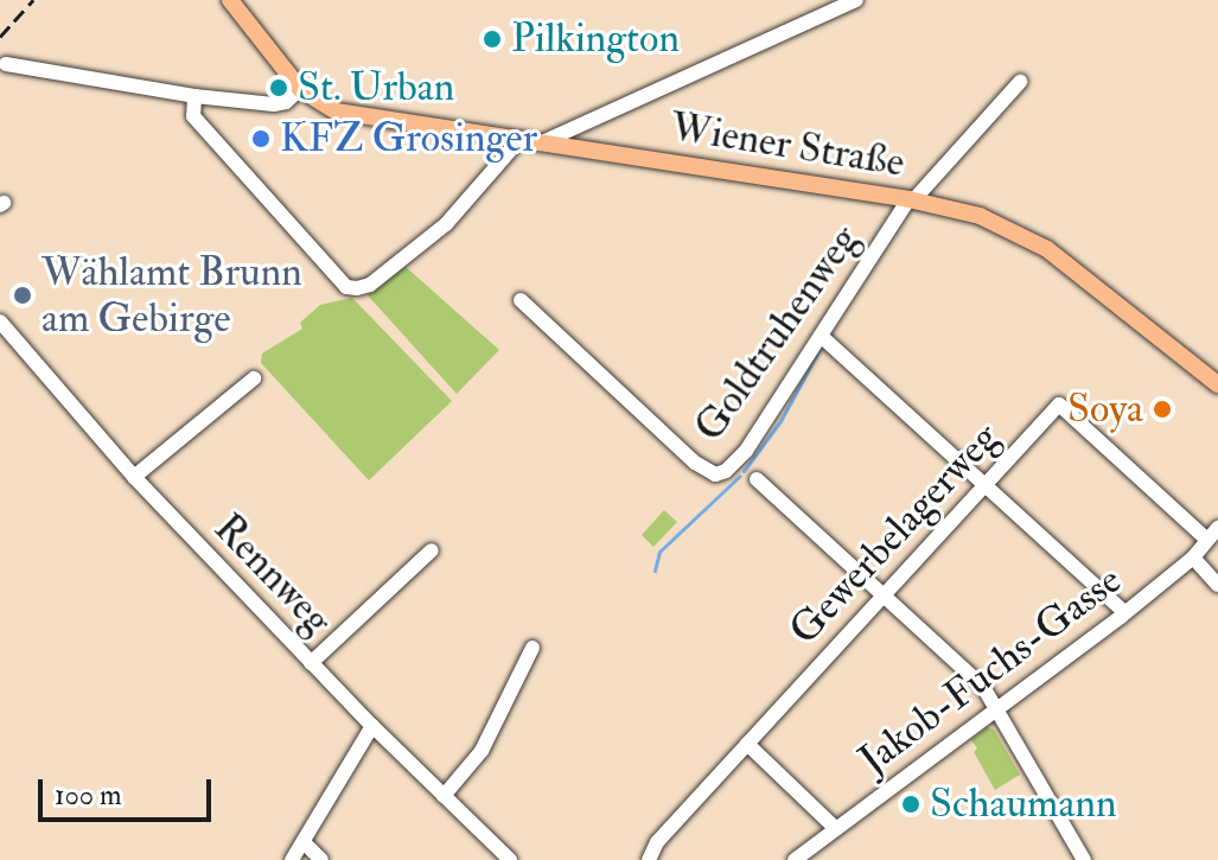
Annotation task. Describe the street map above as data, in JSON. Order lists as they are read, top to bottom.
{
  "streets": {
    "main road": ["Wiener Straße"],
    "street": [
      "Goldtruhenweg",
      "Gewerbelagerweg",
      "Rennweg",
      "Jakob-Fuchs-Gasse"
    ]
  },
  "crossings": [
    ["Wiener Straße", "Goldtruhenweg"],
    ["Gewerbelagerweg", "Jakob-Fuchs-Gasse"]
  ],
  "places": [
    "Pilkington",
    "St. Urban",
    "KFZ Grosinger",
    "Wählamt Brunn am Gebirge",
    "Soya",
    "Schaumann"
  ],
  "scale_bar": "100 m"
}
